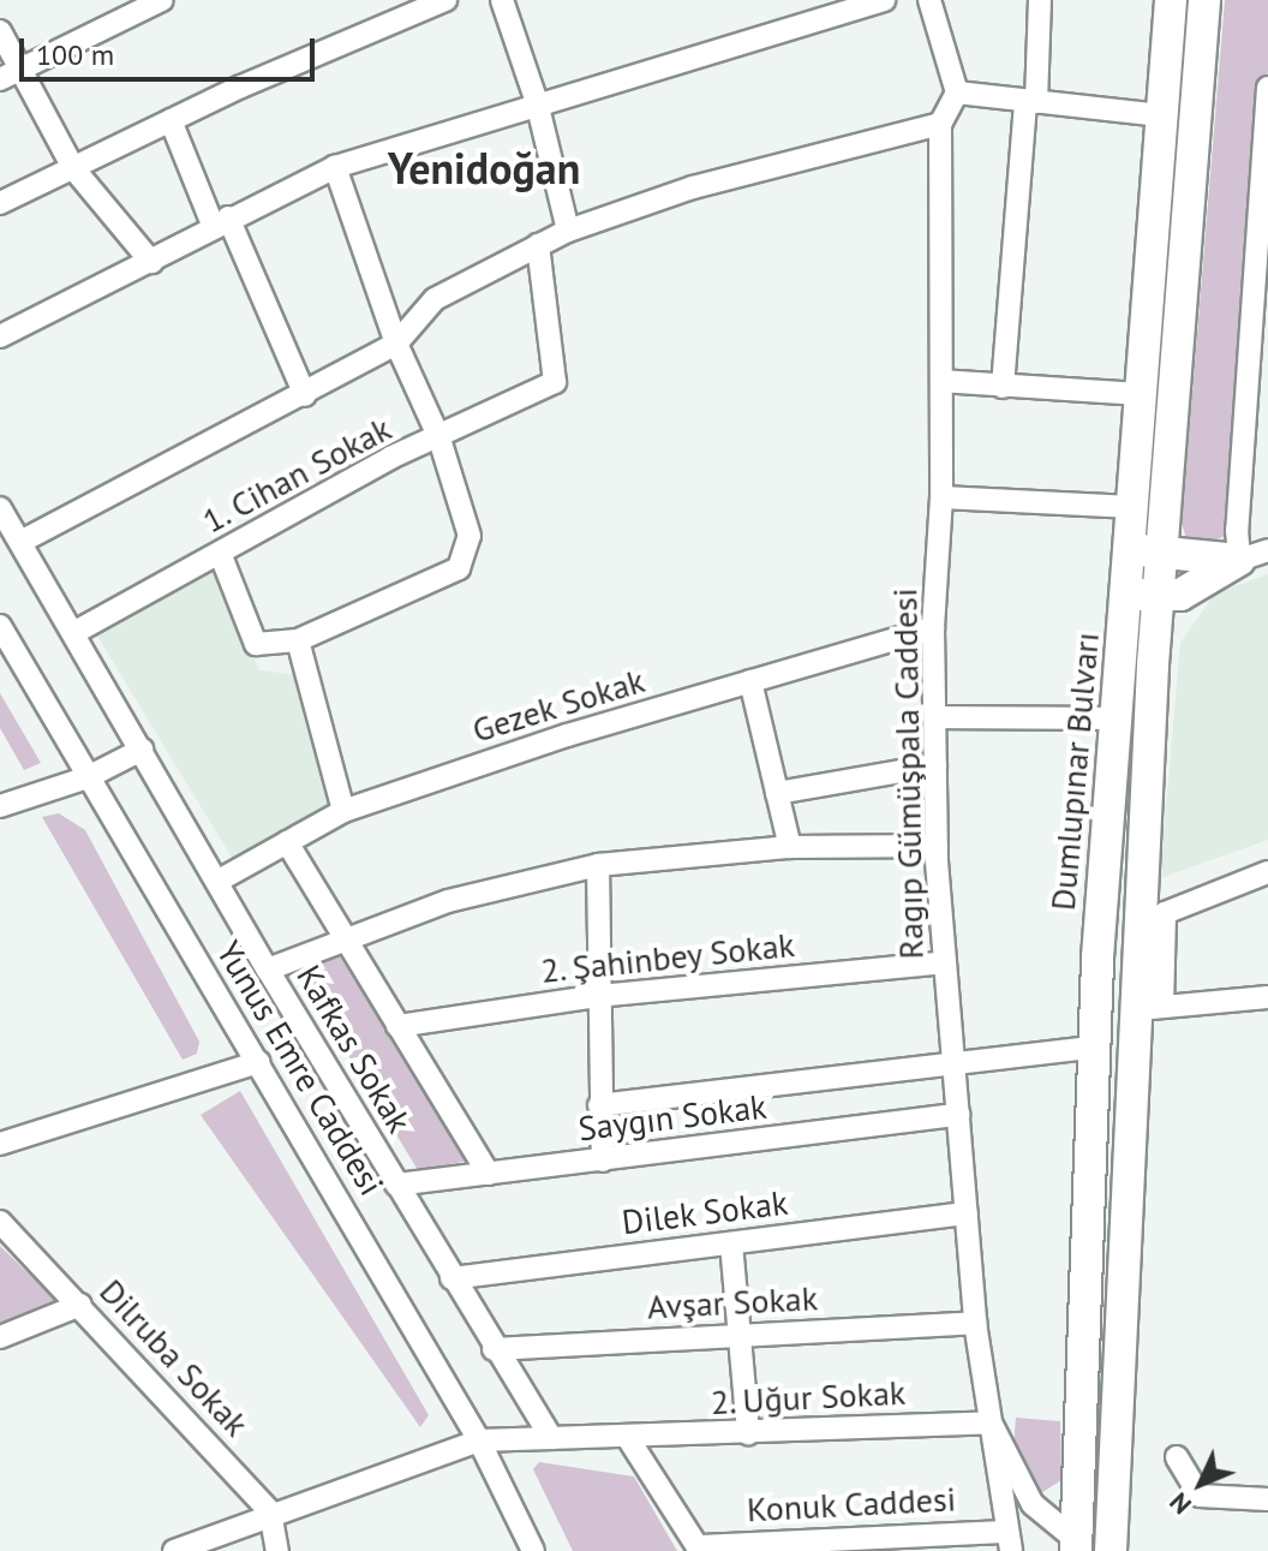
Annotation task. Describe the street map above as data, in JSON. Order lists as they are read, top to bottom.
{
  "streets": {
    "main road": ["Dumlupınar Bulvarı"],
    "street": [
      "1. Cihan Sokak",
      "Gezek Sokak",
      "Ragıp Gümüşpala Caddesi",
      "2. Şahinbey Sokak",
      "Kafkas Sokak",
      "Yunus Emre Caddesi",
      "Saygın Sokak",
      "Dilek Sokak",
      "Avşar Sokak",
      "Dilruba Sokak",
      "2. Uğur Sokak",
      "Konuk Caddesi"
    ]
  },
  "crossings": [
    ["1. Cihan Sokak", "Kafkas Sokak"],
    ["Gezek Sokak", "Ragıp Gümüşpala Caddesi"],
    ["Gezek Sokak", "Kafkas Sokak"],
    ["Ragıp Gümüşpala Caddesi", "2. Şahinbey Sokak"],
    ["Ragıp Gümüşpala Caddesi", "Saygın Sokak"],
    ["Ragıp Gümüşpala Caddesi", "Dilek Sokak"],
    ["Ragıp Gümüşpala Caddesi", "Avşar Sokak"],
    ["Ragıp Gümüşpala Caddesi", "2. Uğur Sokak"],
    ["Ragıp Gümüşpala Caddesi", "Konuk Caddesi"],
    ["Kafkas Sokak", "Saygın Sokak"],
    ["Kafkas Sokak", "Dilek Sokak"],
    ["Kafkas Sokak", "Avşar Sokak"]
  ],
  "districts": ["Yenidoğan"],
  "scale_bar": "100 m",
  "north": "bottom left"
}
